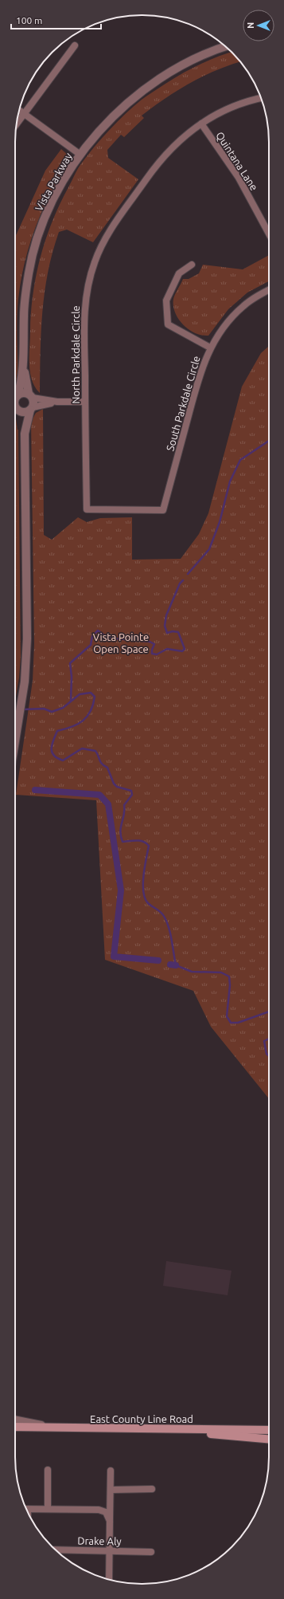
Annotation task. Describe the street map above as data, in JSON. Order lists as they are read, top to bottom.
{
  "streets": {
    "main road": ["East County Line Road"],
    "street": [
      "Quintana Lane",
      "Vista Parkway",
      "North Parkdale Circle",
      "South Parkdale Circle",
      "Drake Aly"
    ]
  },
  "crossings": [
    ["Quintana Lane", "North Parkdale Circle"],
    ["North Parkdale Circle", "South Parkdale Circle"]
  ],
  "parks": ["Vista Pointe Open Space"],
  "scale_bar": "100 m",
  "north": "left"
}
